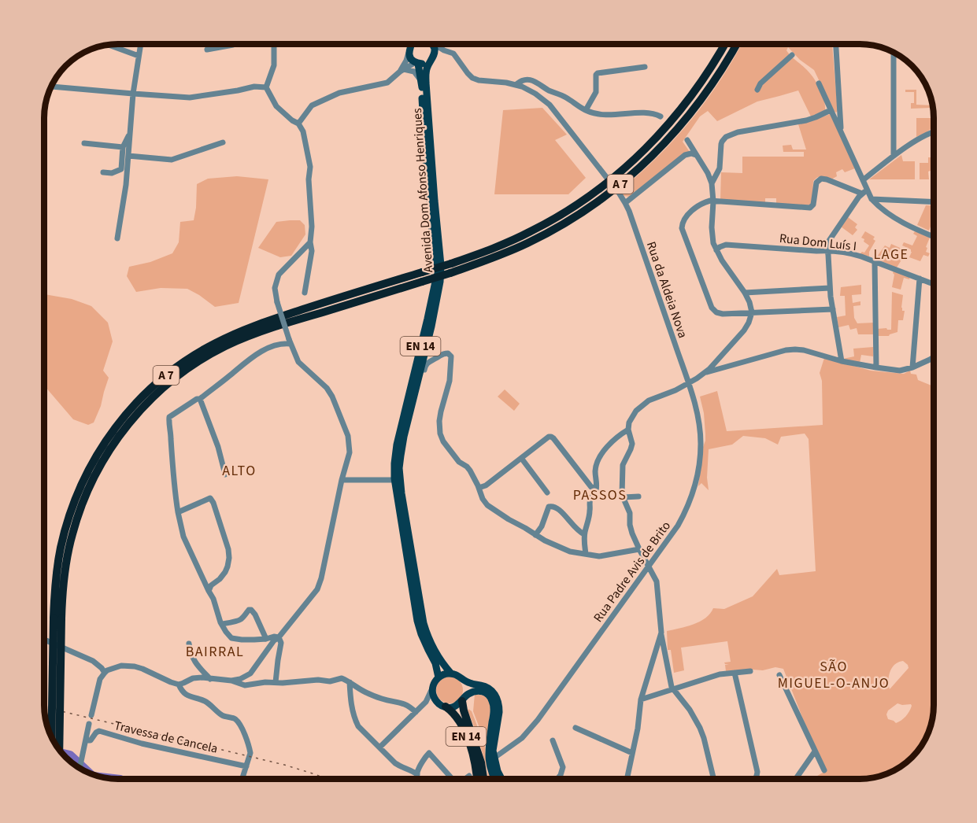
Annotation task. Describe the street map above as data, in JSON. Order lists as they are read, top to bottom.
{
  "streets": {
    "highway": ["A 7", "EN 14"],
    "main road": ["Avenida Dom Afonso Henriques"],
    "street": [
      "Rua Dom Luís I",
      "Rua da Aldeia Nova",
      "Rua Padre Avis de Brito",
      "Travessa de Cancela"
    ]
  },
  "crossings": [
    ["Avenida Dom Afonso Henriques", "EN 14"],
    ["Avenida Dom Afonso Henriques", "Rua Padre Avis de Brito"],
    ["Rua da Aldeia Nova", "Rua Padre Avis de Brito"]
  ],
  "districts": [
    "LAGE",
    "ALTO",
    "PASSOS",
    "BAIRRAL",
    "SÃO MIGUEL-O-ANJO"
  ]
}
